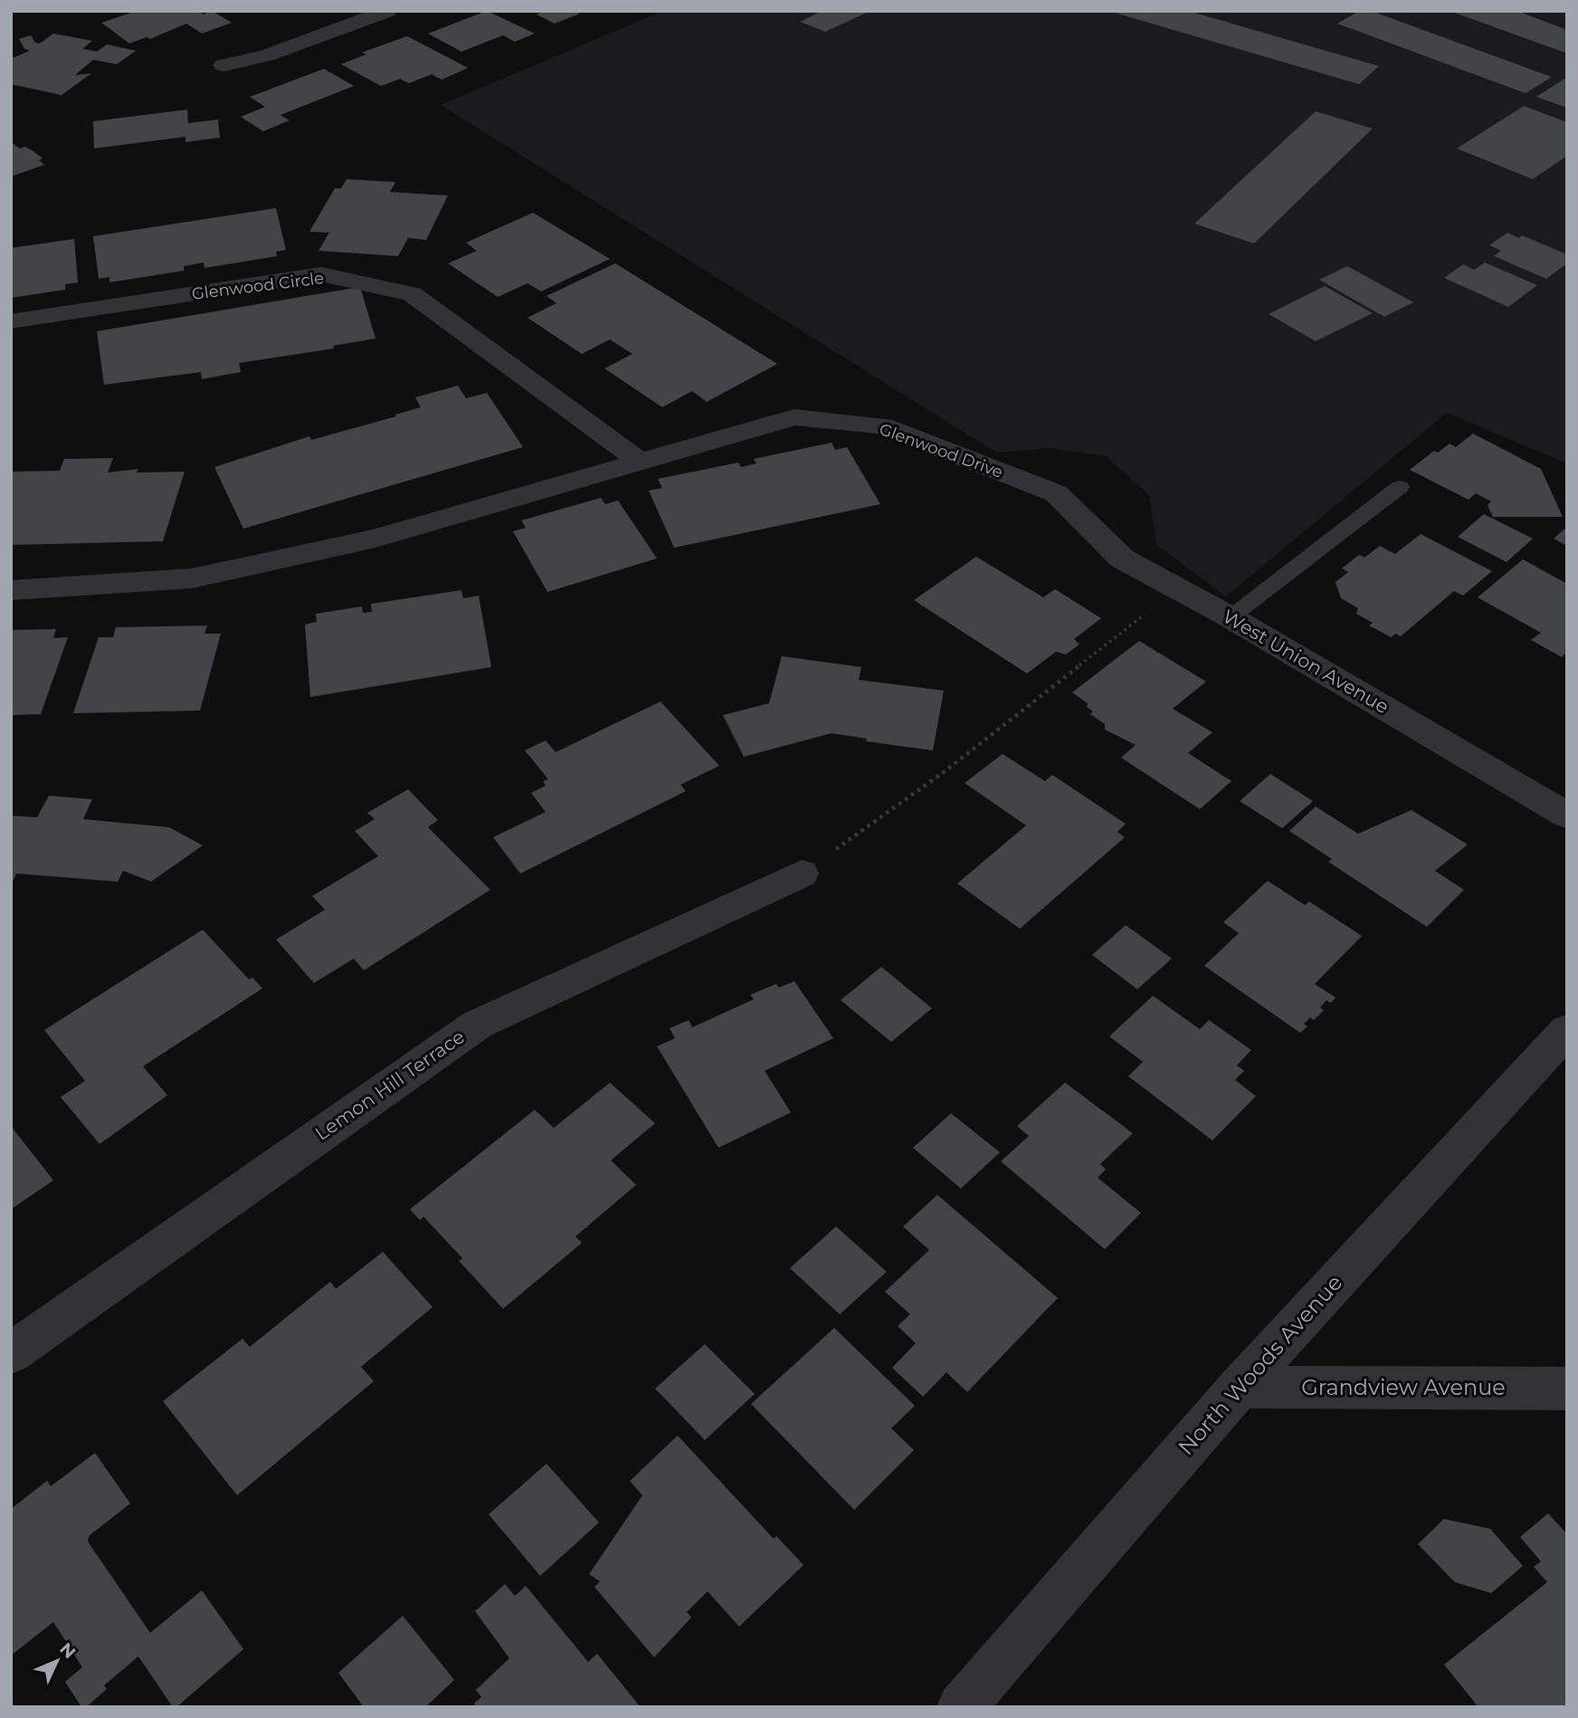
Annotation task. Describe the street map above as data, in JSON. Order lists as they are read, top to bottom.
{
  "streets": {
    "street": [
      "Glenwood Circle",
      "Glenwood Drive",
      "West Union Avenue",
      "Lemon Hill Terrace",
      "North Woods Avenue",
      "Grandview Avenue"
    ]
  },
  "crossings": [
    ["Glenwood Circle", "Glenwood Drive"],
    ["Glenwood Drive", "West Union Avenue"],
    ["North Woods Avenue", "Grandview Avenue"]
  ],
  "north": "top right"
}
